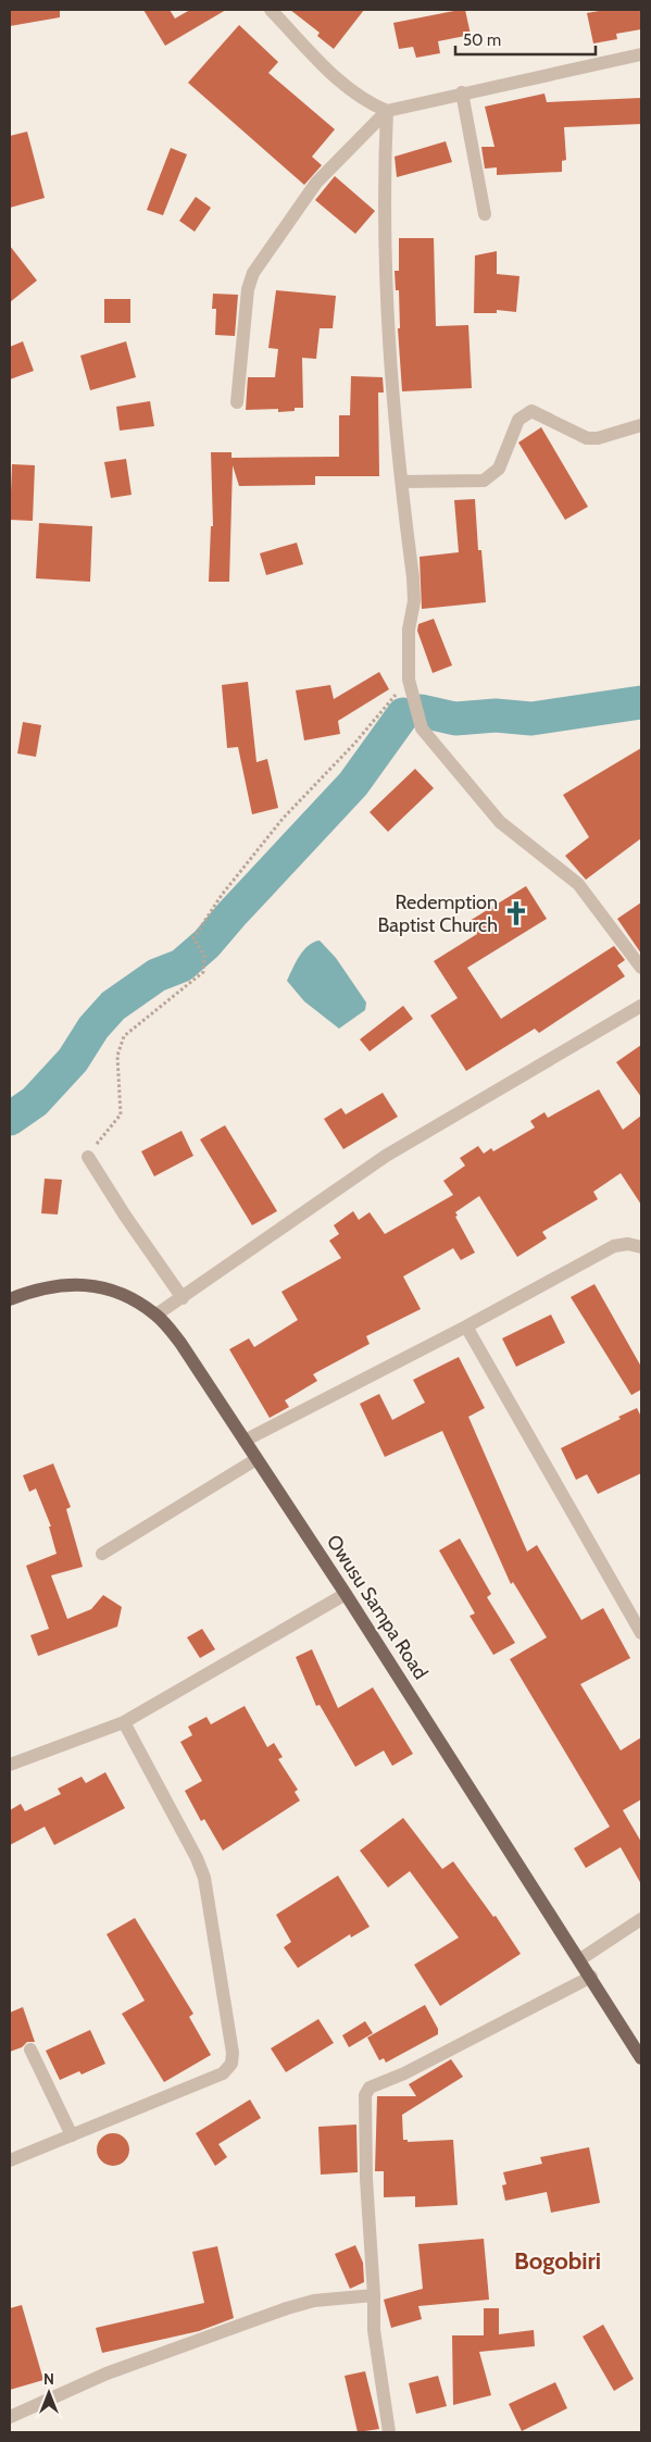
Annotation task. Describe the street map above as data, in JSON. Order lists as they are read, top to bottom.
{
  "streets": {
    "main road": ["Owusu Sampa Road"]
  },
  "districts": ["Bogobiri"],
  "places": {
    "church": ["Redemption Baptist Church"]
  },
  "scale_bar": "50 m",
  "north": "top"
}
